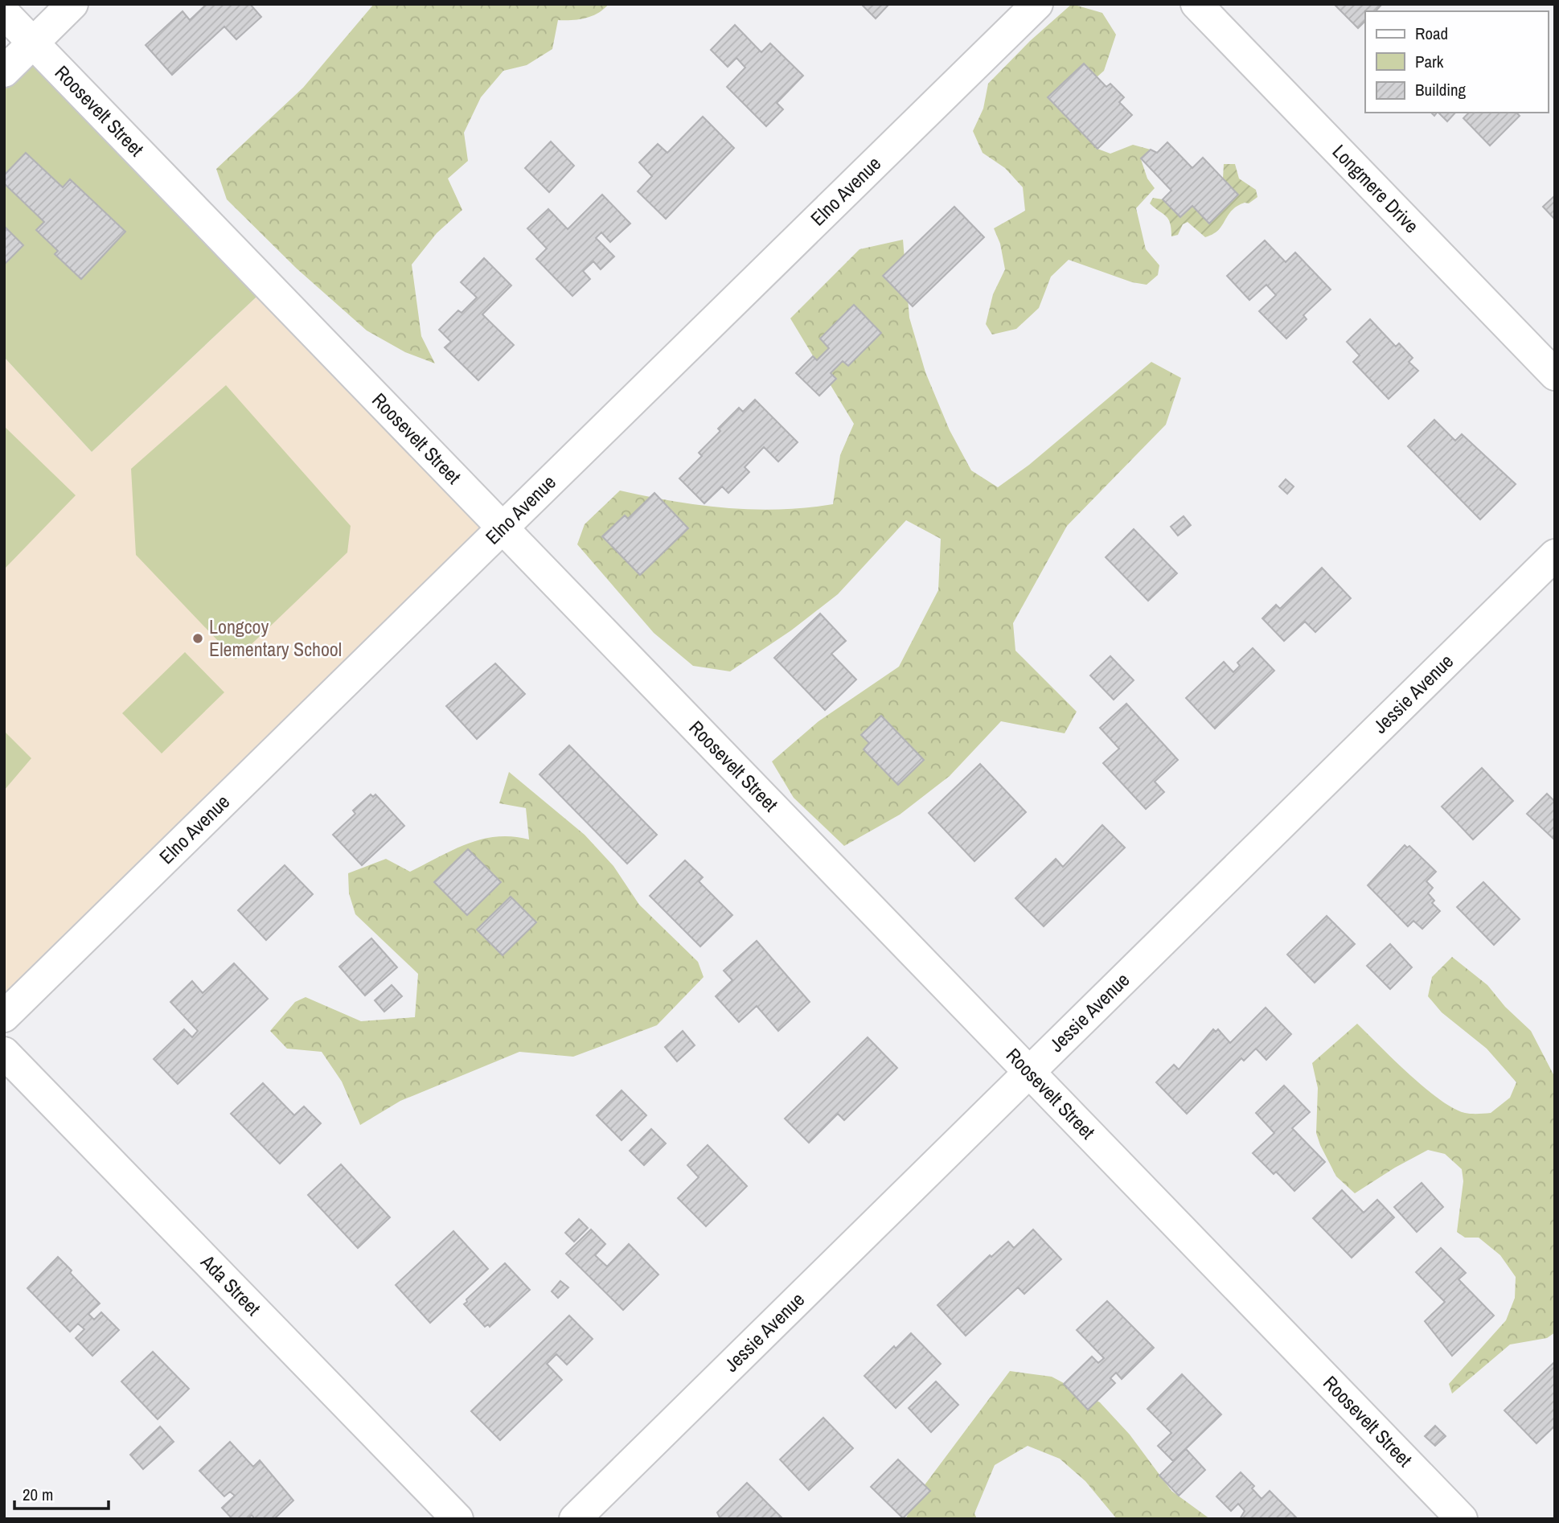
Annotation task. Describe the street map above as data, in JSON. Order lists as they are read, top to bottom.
{
  "streets": {
    "street": [
      "Roosevelt Street",
      "Longmere Drive",
      "Elno Avenue",
      "Jessie Avenue",
      "Ada Street"
    ]
  },
  "crossings": [
    ["Roosevelt Street", "Elno Avenue"],
    ["Roosevelt Street", "Jessie Avenue"]
  ],
  "places": ["Longcoy Elementary School"],
  "legend": ["Road", "Park", "Building"],
  "scale_bar": "20 m"
}
